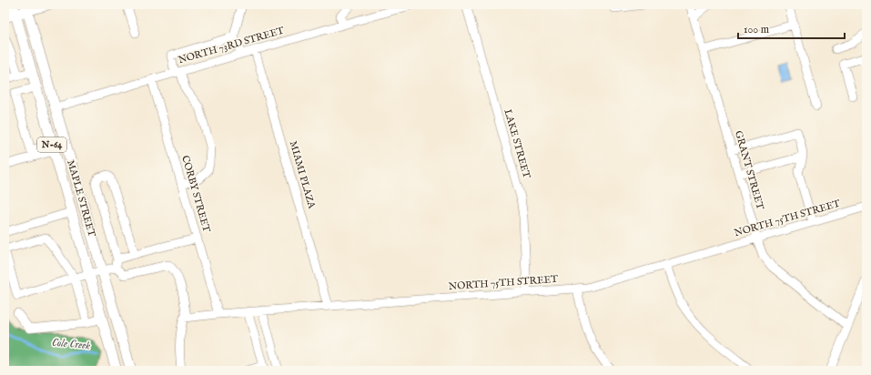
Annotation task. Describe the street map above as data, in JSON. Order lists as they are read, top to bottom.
{
  "streets": {
    "main road": ["N-64", "MAPLE STREET"],
    "street": [
      "NORTH 73RD STREET",
      "LAKE STREET",
      "GRANT STREET",
      "MIAMI PLAZA",
      "CORBY STREET",
      "NORTH 75TH STREET"
    ]
  },
  "crossings": [
    ["NORTH 73RD STREET", "MIAMI PLAZA"],
    ["NORTH 73RD STREET", "CORBY STREET"],
    ["NORTH 73RD STREET", "MAPLE STREET"],
    ["LAKE STREET", "NORTH 75TH STREET"],
    ["GRANT STREET", "NORTH 75TH STREET"],
    ["MIAMI PLAZA", "NORTH 75TH STREET"],
    ["CORBY STREET", "NORTH 75TH STREET"]
  ],
  "water": ["Cole Creek"],
  "scale_bar": "100 m"
}
